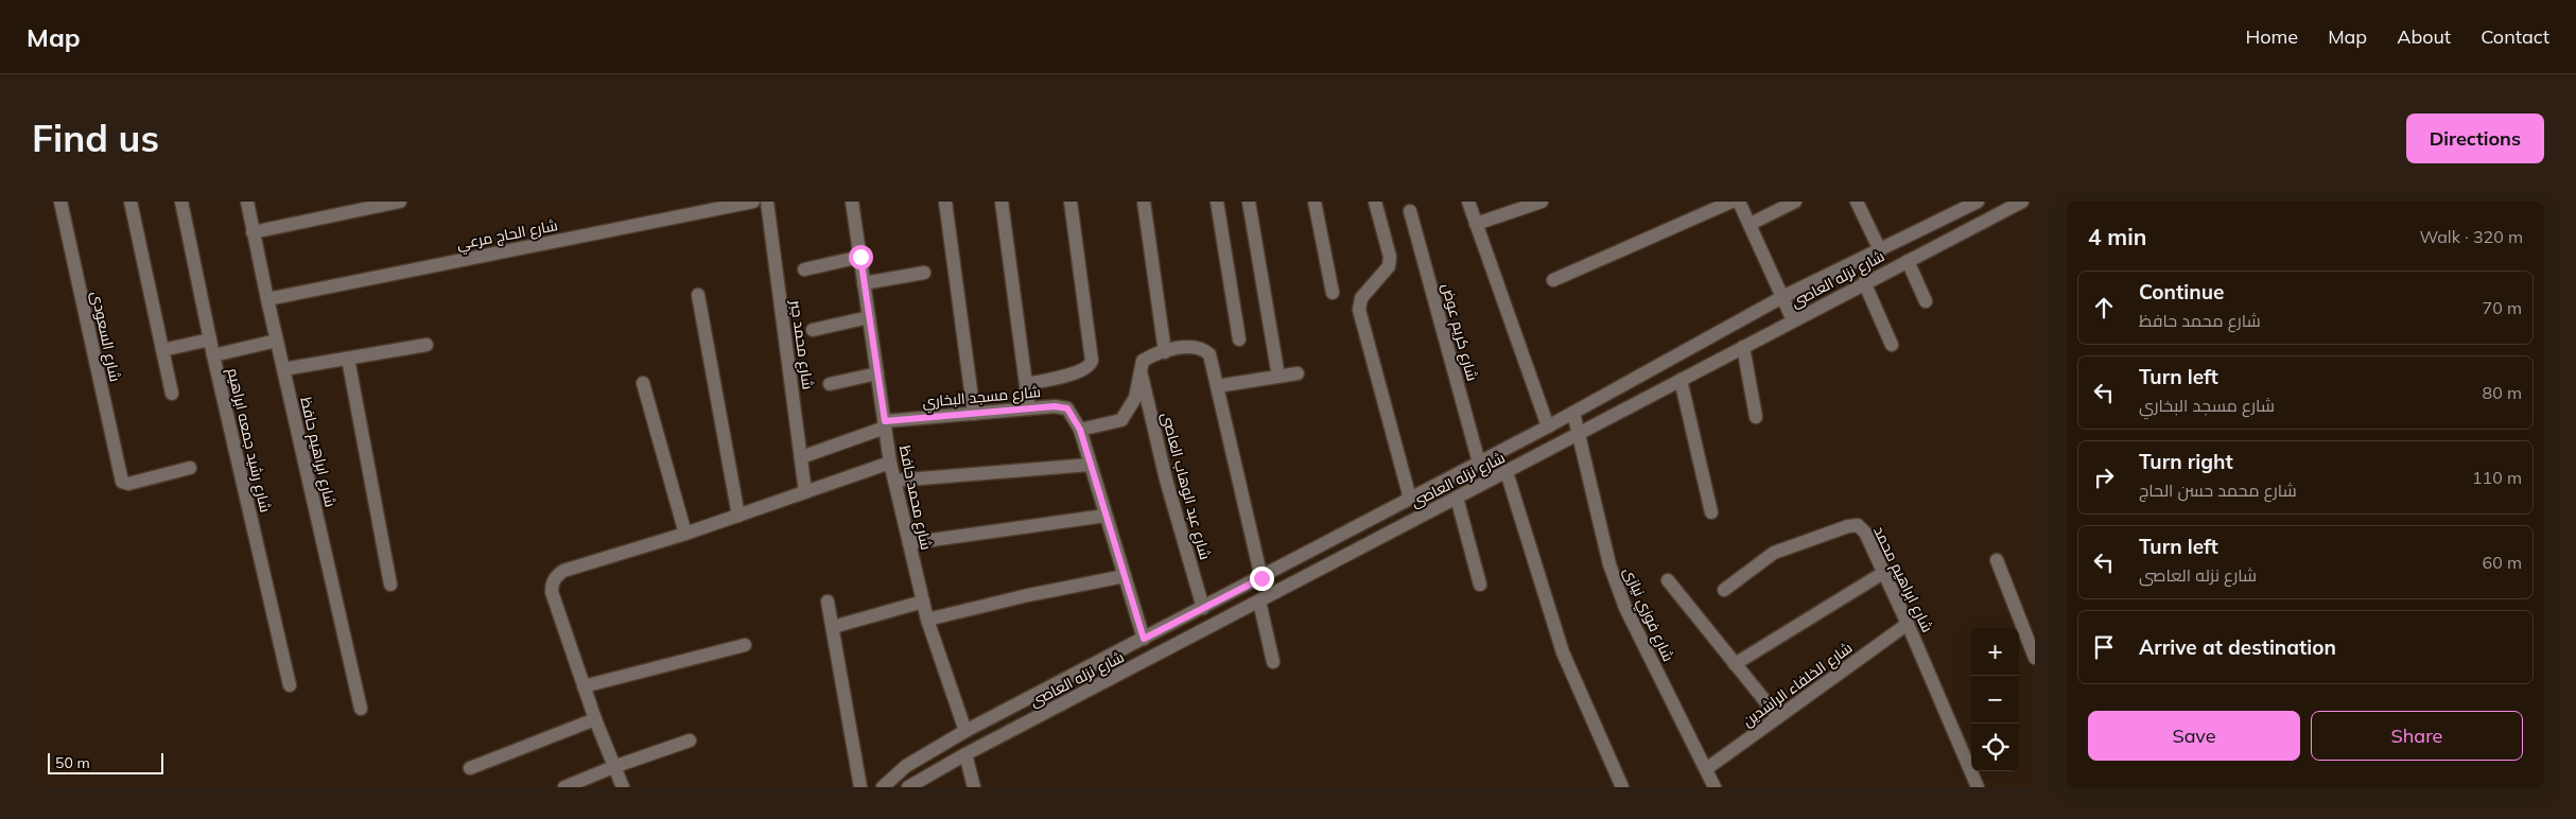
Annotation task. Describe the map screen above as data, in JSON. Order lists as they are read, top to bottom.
{
  "streets": {
    "street": [
      "شارع الحاج مرعي",
      "شارع نزله العاصى",
      "شارع كريم عوض",
      "شارع السعودى",
      "شارع محمد جبر",
      "شارع مسجد البخاري",
      "شارع رشيد جمعه ابراهيم",
      "شارع ابراهيم حافظ",
      "شارع عبد الوهاب العاصى",
      "شارع محمد حافظ",
      "شارع ابراهيم محمد",
      "شارع فوزي نيازى",
      "شارع الخلفاء الراشدين"
    ]
  },
  "crossings": [
    ["شارع الحاج مرعي", "شارع ابراهيم حافظ"],
    ["شارع نزله العاصى", "شارع كريم عوض"],
    ["شارع نزله العاصى", "شارع عبد الوهاب العاصى"],
    ["شارع نزله العاصى", "شارع محمد حافظ"],
    ["شارع نزله العاصى", "شارع فوزي نيازى"],
    ["شارع محمد جبر", "شارع مسجد البخاري"],
    ["شارع مسجد البخاري", "شارع محمد حافظ"],
    ["شارع ابراهيم محمد", "شارع الخلفاء الراشدين"],
    ["شارع فوزي نيازى", "شارع الخلفاء الراشدين"]
  ],
  "scale_bar": "50 m",
  "page": {
    "header": "Map",
    "nav": [
      "Home",
      "Map",
      "About",
      "Contact"
    ],
    "buttons": [
      "Directions",
      ["Save", "Share"]
    ],
    "title": "Find us",
    "heading": ["4 min", "Walk · 320 m"],
    "list": [
      ["Continue", "شارع محمد حافظ", "70 m"],
      ["Turn left", "شارع مسجد البخاري", "80 m"],
      ["Turn right", "شارع محمد حسن الحاج", "110 m"],
      ["Turn left", "شارع نزله العاصى", "60 m"],
      "Arrive at destination"
    ],
    "map_buttons": ["+", "−"],
    "scale": "50 m"
  }
}
